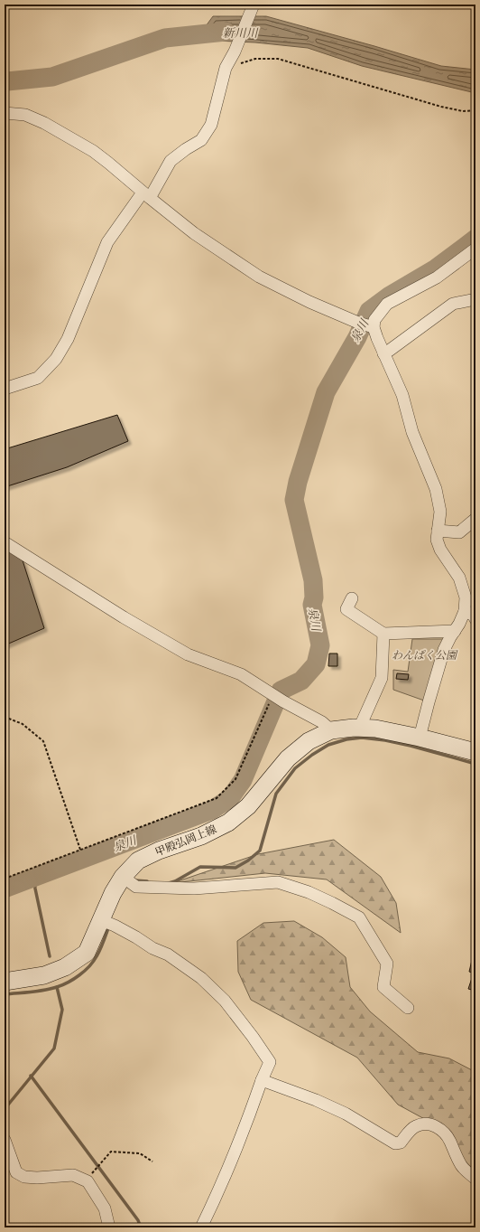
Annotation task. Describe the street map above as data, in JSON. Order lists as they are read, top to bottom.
{
  "streets": {
    "main road": ["甲殿弘岡上線"]
  },
  "water": ["新川川", "泉川"],
  "parks": ["わんぱく公園"]
}
